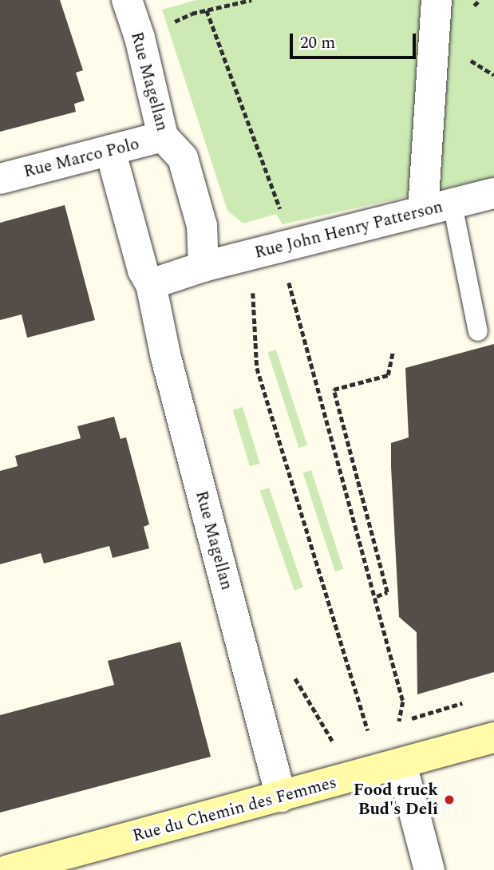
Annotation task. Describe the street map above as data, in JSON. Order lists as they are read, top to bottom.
{
  "streets": {
    "street": [
      "Rue Magellan",
      "Rue Marco Polo",
      "Rue John Henry Patterson",
      "Rue du Chemin des Femmes"
    ]
  },
  "crossings": [
    ["Rue Magellan", "Rue Marco Polo"],
    ["Rue Magellan", "Rue John Henry Patterson"],
    ["Rue Magellan", "Rue du Chemin des Femmes"]
  ],
  "places": ["Food truck Bud's Delî"],
  "scale_bar": "20 m"
}
